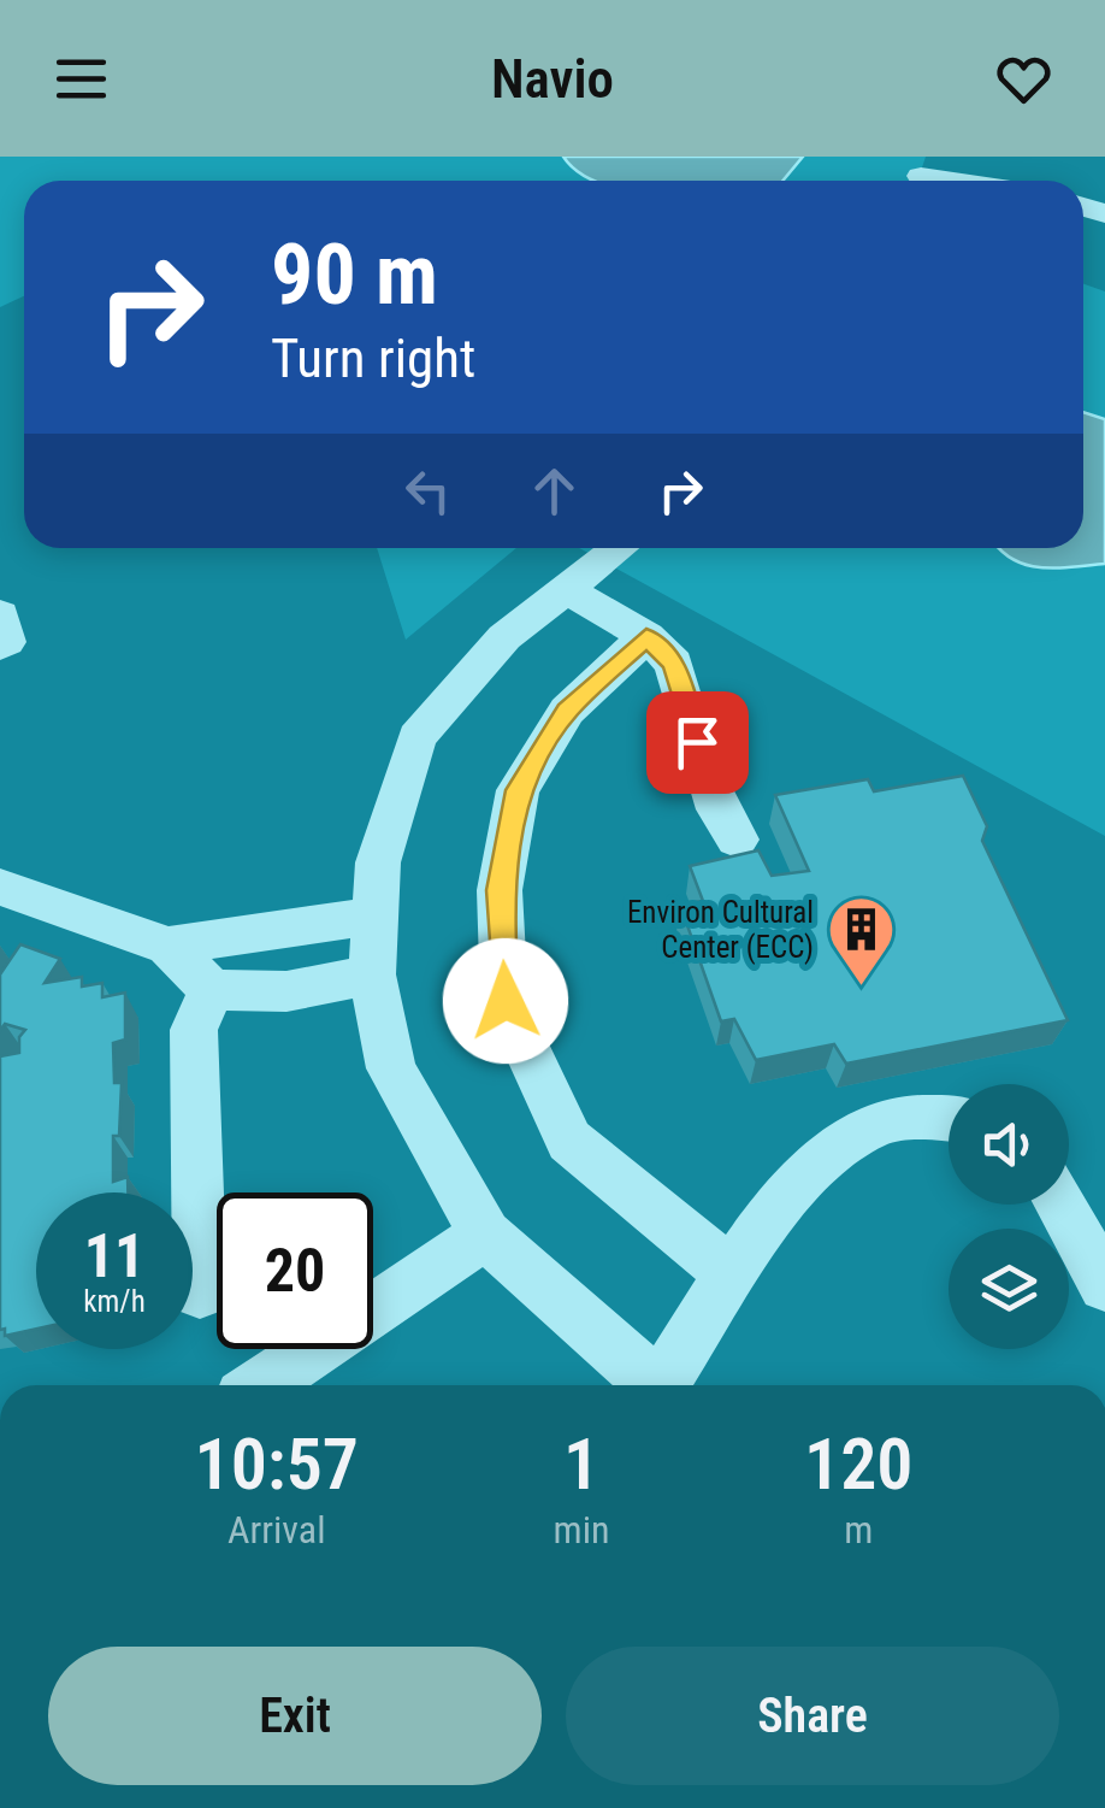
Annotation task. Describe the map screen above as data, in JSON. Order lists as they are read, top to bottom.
{
  "places": {
    "building": ["Environ Cultural Center (ECC)"]
  },
  "page": {
    "header": "Navio",
    "turn": ["90 m", "Turn right"],
    "speed": "11 km/h",
    "limit": "20",
    "eta": [
      "10:57",
      "Arrival",
      "1",
      "min",
      "120",
      "m"
    ],
    "buttons": ["Exit", "Share"]
  }
}
